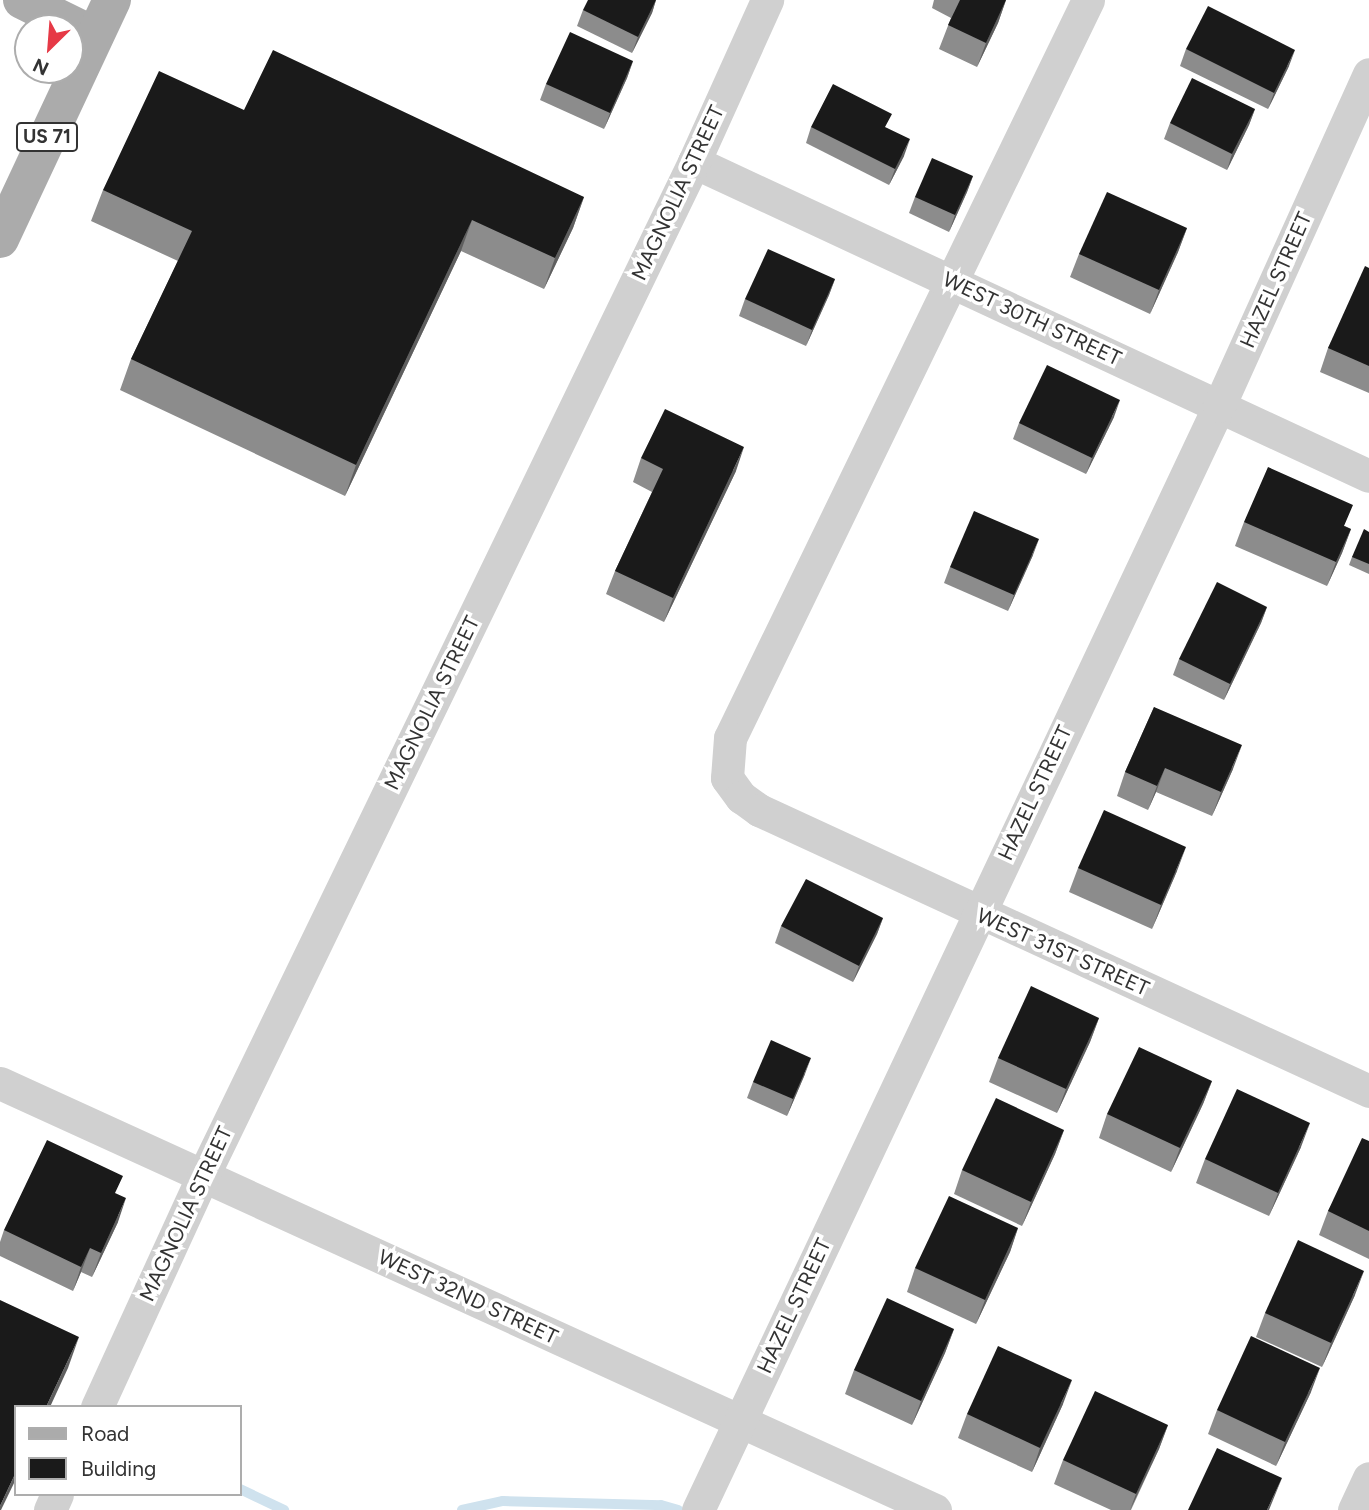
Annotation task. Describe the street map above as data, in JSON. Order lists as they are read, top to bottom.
{
  "streets": {
    "main road": ["US 71"],
    "street": [
      "MAGNOLIA STREET",
      "HAZEL STREET",
      "WEST 30TH STREET",
      "WEST 31ST STREET",
      "WEST 32ND STREET"
    ]
  },
  "crossings": [
    ["MAGNOLIA STREET", "WEST 30TH STREET"],
    ["MAGNOLIA STREET", "WEST 32ND STREET"],
    ["HAZEL STREET", "WEST 30TH STREET"],
    ["HAZEL STREET", "WEST 31ST STREET"],
    ["HAZEL STREET", "WEST 32ND STREET"],
    ["WEST 30TH STREET", "WEST 31ST STREET"]
  ],
  "legend": ["Road", "Building"],
  "north": "bottom left"
}
